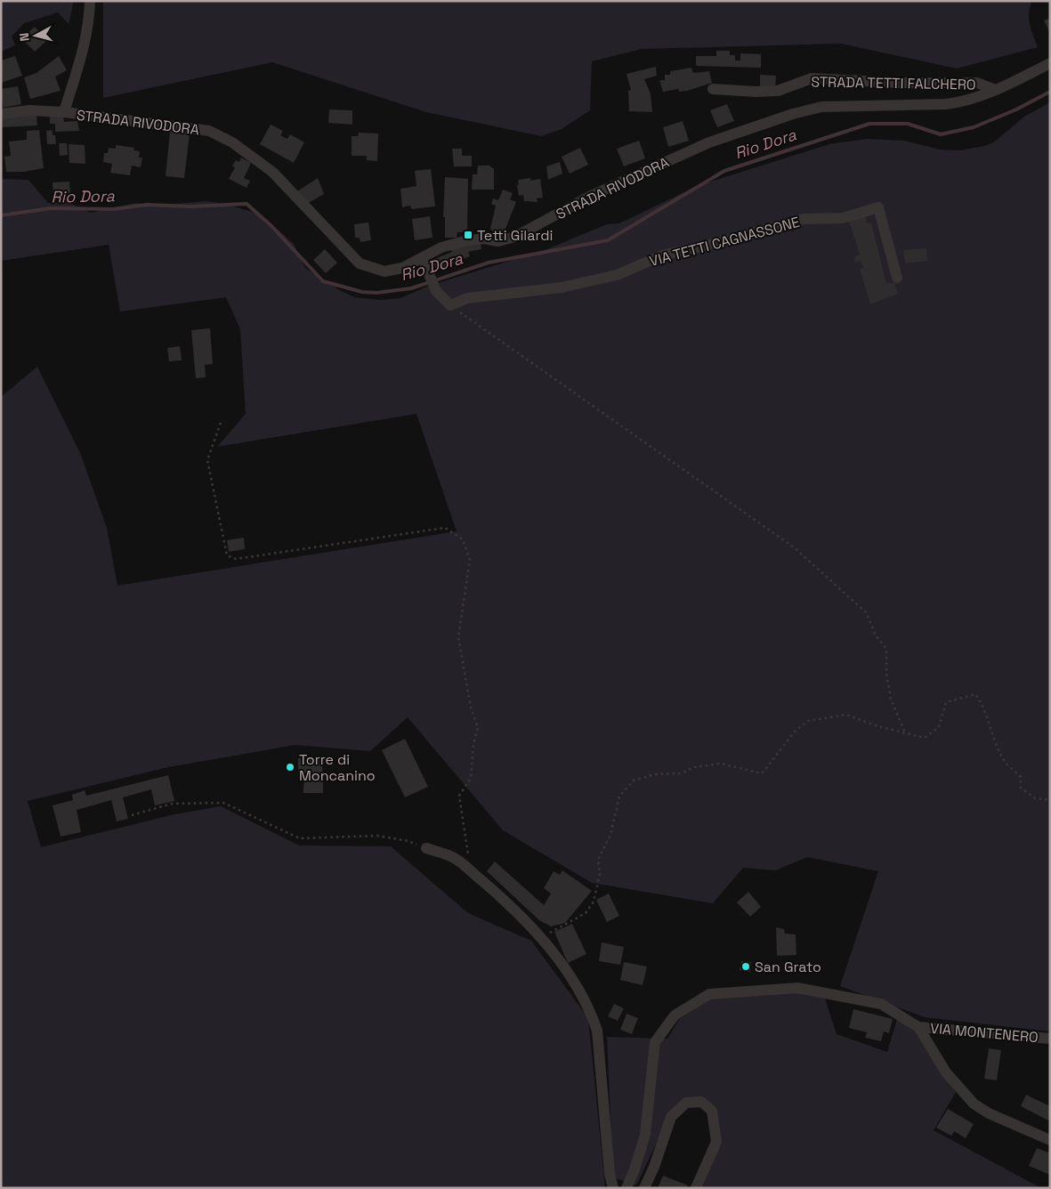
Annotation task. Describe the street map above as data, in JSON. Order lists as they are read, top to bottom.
{
  "streets": {
    "street": [
      "STRADA TETTI FALCHERO",
      "STRADA RIVODORA",
      "VIA TETTI CAGNASSONE",
      "VIA MONTENERO"
    ]
  },
  "crossings": [
    ["STRADA TETTI FALCHERO", "STRADA RIVODORA"]
  ],
  "water": ["Rio Dora"],
  "places": {
    "transit": ["Tetti Gilardi"],
    "other": ["Torre di Moncanino", "San Grato"]
  },
  "north": "left"
}
